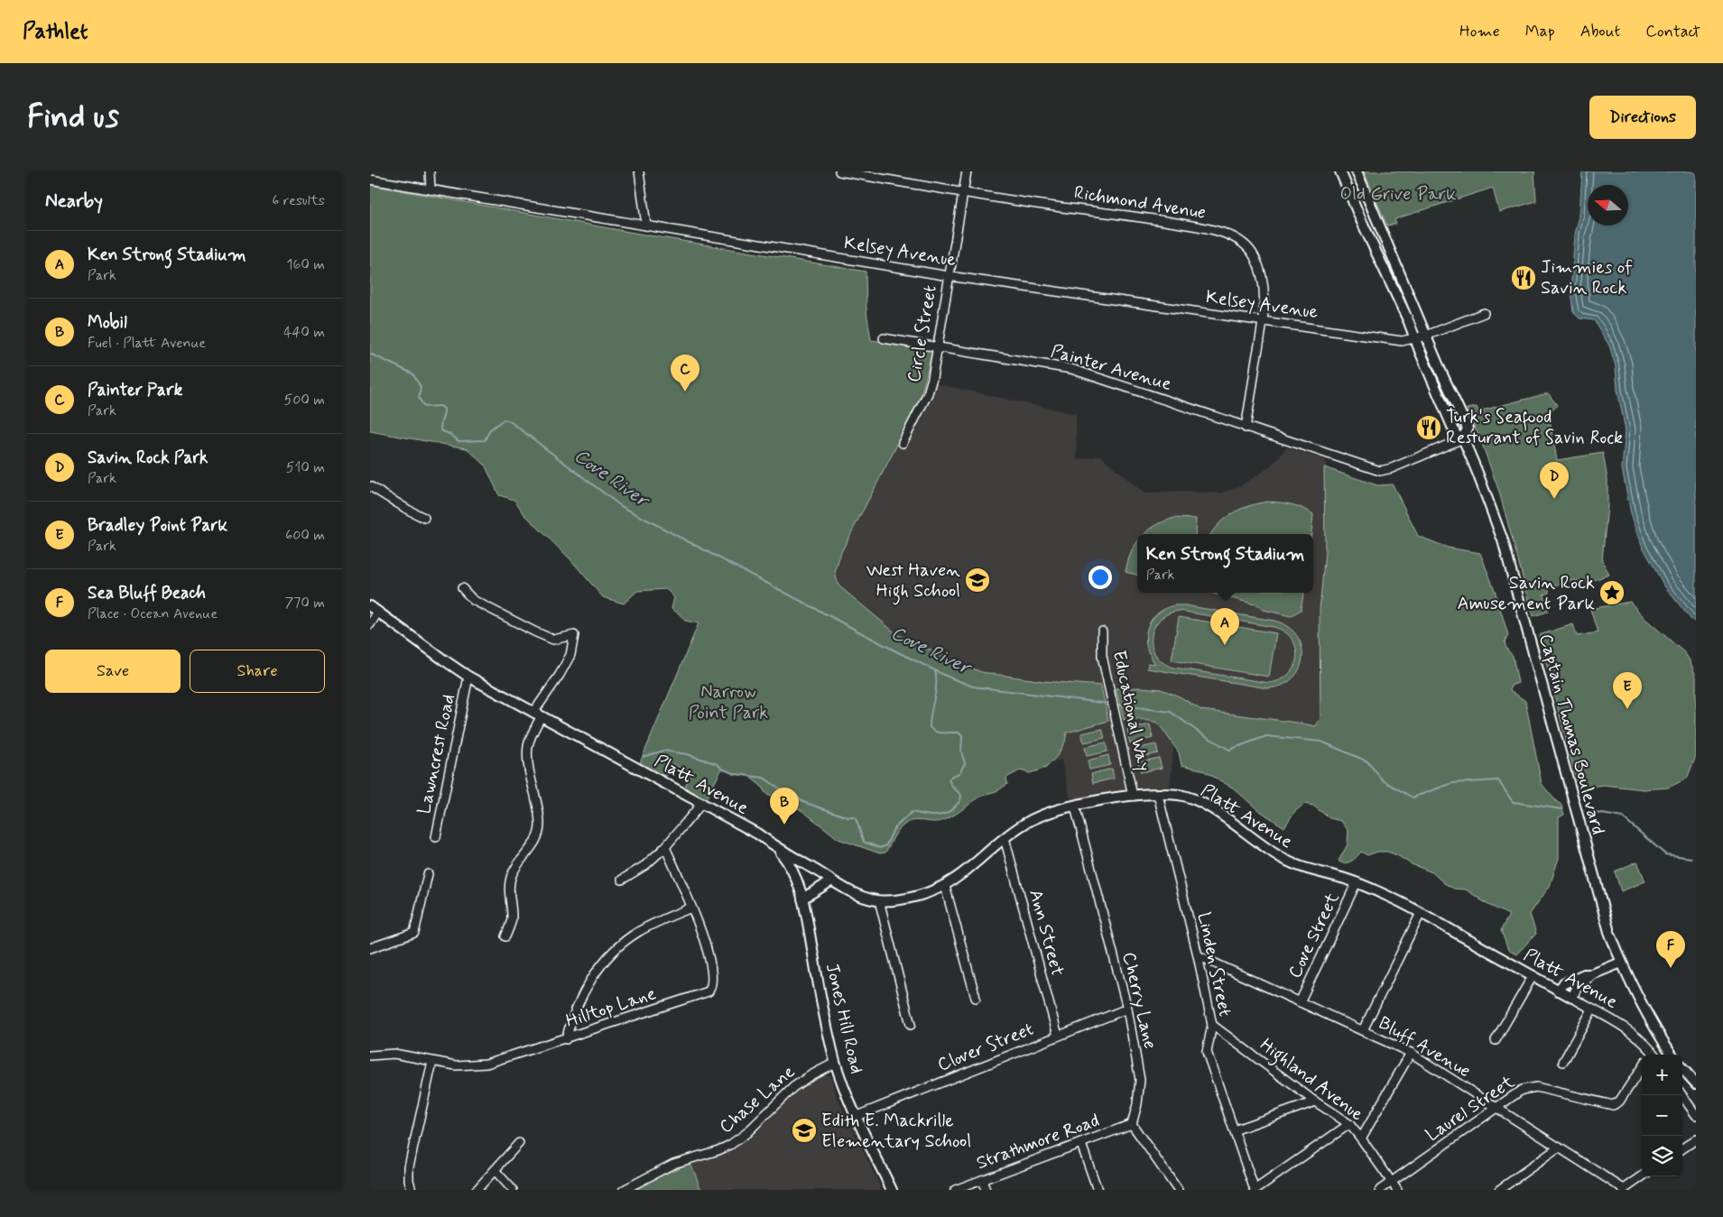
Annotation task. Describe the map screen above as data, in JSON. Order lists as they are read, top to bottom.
{
  "streets": {
    "main road": ["Captain Thomas Boulevard", "Platt Avenue", "Jones Hill Road"],
    "street": [
      "Richmond Avenue",
      "Kelsey Avenue",
      "Circle Street",
      "Painter Avenue",
      "Educational Way",
      "Lawncrest Road",
      "Ann Street",
      "Cove Street",
      "Linden Street",
      "Cherry Lane",
      "Hilltop Lane",
      "Clover Street",
      "Bluff Avenue",
      "Highland Avenue",
      "Chase Lane",
      "Laurel Street",
      "Strathmore Road"
    ]
  },
  "crossings": [
    ["Richmond Avenue", "Kelsey Avenue"],
    ["Richmond Avenue", "Circle Street"],
    ["Richmond Avenue", "Painter Avenue"],
    ["Kelsey Avenue", "Circle Street"],
    ["Kelsey Avenue", "Captain Thomas Boulevard"],
    ["Circle Street", "Painter Avenue"],
    ["Painter Avenue", "Captain Thomas Boulevard"],
    ["Educational Way", "Platt Avenue"],
    ["Lawncrest Road", "Platt Avenue"],
    ["Platt Avenue", "Ann Street"],
    ["Platt Avenue", "Cove Street"],
    ["Platt Avenue", "Linden Street"],
    ["Platt Avenue", "Cherry Lane"],
    ["Platt Avenue", "Jones Hill Road"],
    ["Ann Street", "Clover Street"],
    ["Cove Street", "Bluff Avenue"],
    ["Linden Street", "Bluff Avenue"],
    ["Linden Street", "Highland Avenue"],
    ["Cherry Lane", "Clover Street"],
    ["Cherry Lane", "Strathmore Road"],
    ["Jones Hill Road", "Clover Street"],
    ["Jones Hill Road", "Chase Lane"],
    ["Bluff Avenue", "Laurel Street"],
    ["Highland Avenue", "Laurel Street"]
  ],
  "water": ["Cove River"],
  "parks": ["Old Grive Park", "Narrow Point Park"],
  "places": {
    "restaurant": ["Jimmies of Savin Rock", "Turk's Seafood Resturant of Savin Rock"],
    "school or university": ["West Haven High School", "Edith E. Mackrille Elementary School"],
    "place": ["Savin Rock Amusement Park"]
  },
  "north": "left",
  "page": {
    "header": "Pathlet",
    "nav": [
      "Home",
      "Map",
      "About",
      "Contact"
    ],
    "buttons": [
      "Directions",
      ["Save", "Share"]
    ],
    "title": "Find us",
    "heading": ["Nearby", "6 results"],
    "list": [
      {
        "mark": "A",
        "name": "Ken Strong Stadium",
        "note": "Park",
        "value": "160 m"
      },
      {
        "mark": "B",
        "name": "Mobil",
        "note": "Fuel · Platt Avenue",
        "value": "440 m"
      },
      {
        "mark": "C",
        "name": "Painter Park",
        "note": "Park",
        "value": "500 m"
      },
      {
        "mark": "D",
        "name": "Savin Rock Park",
        "note": "Park",
        "value": "510 m"
      },
      {
        "mark": "E",
        "name": "Bradley Point Park",
        "note": "Park",
        "value": "600 m"
      },
      {
        "mark": "F",
        "name": "Sea Bluff Beach",
        "note": "Place · Ocean Avenue",
        "value": "770 m"
      }
    ],
    "pins": [
      "C",
      "D",
      "A",
      "E",
      "B",
      "F"
    ],
    "popup": ["Ken Strong Stadium", "Park"],
    "map_buttons": ["+", "−"]
  }
}
